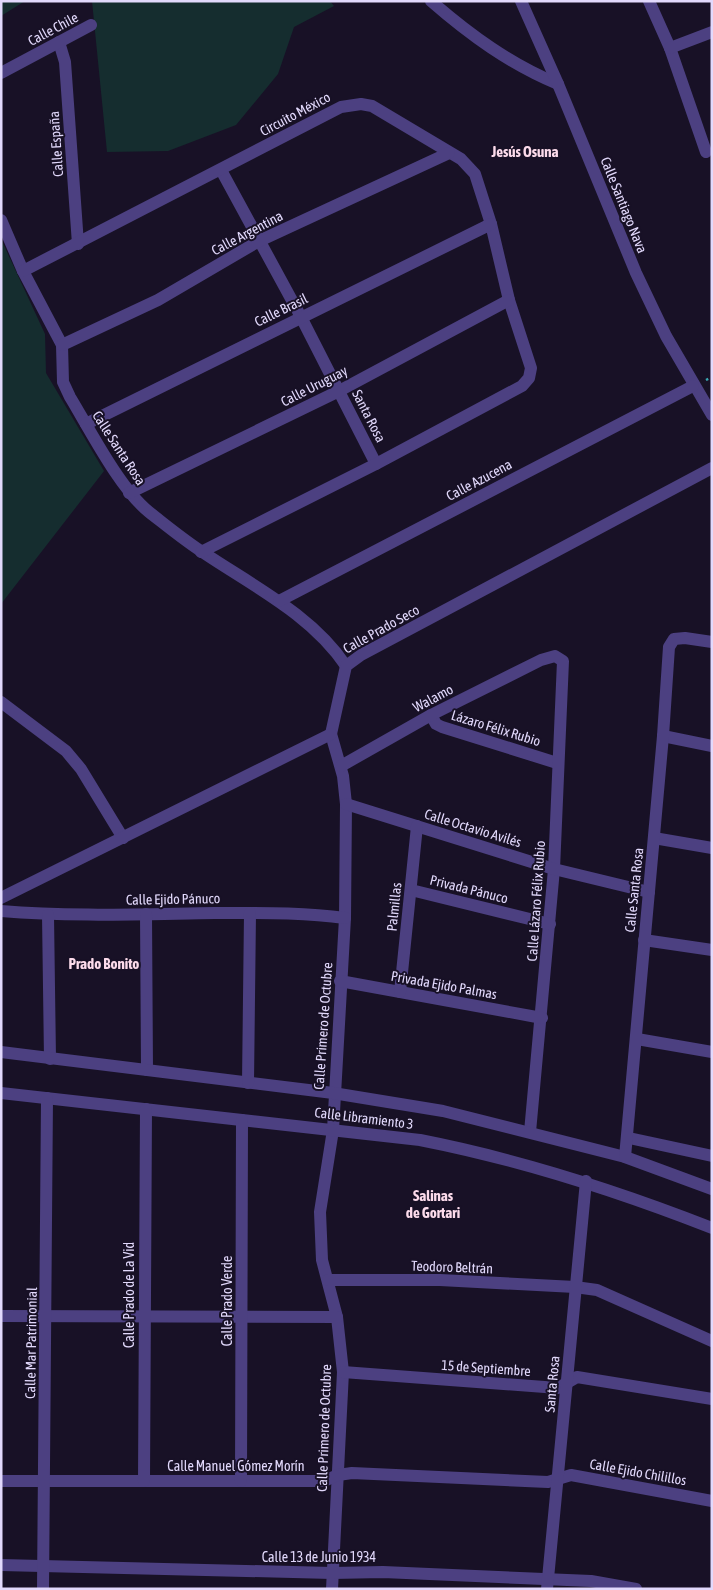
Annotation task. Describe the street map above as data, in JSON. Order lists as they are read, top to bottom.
{
  "streets": {
    "street": [
      "Calle Chile",
      "Circuito México",
      "Calle España",
      "Calle Santiago Nava",
      "Calle Argentina",
      "Calle Brasil",
      "Calle Uruguay",
      "Santa Rosa",
      "Calle Santa Rosa",
      "Calle Azucena",
      "Calle Prado Seco",
      "Walamo",
      "Lázaro Félix Rubio",
      "Calle Octavio Avilés",
      "Privada Pánuco",
      "Calle Ejido Pánuco",
      "Calle Lázaro Félix Rubio",
      "Palmillas",
      "Privada Ejido Palmas",
      "Calle Primero de Octubre",
      "Calle Libramiento 3",
      "Teodoro Beltrán",
      "Calle Prado de La Vid",
      "Calle Prado Verde",
      "Calle Mar Patrimonial",
      "15 de Septiembre",
      "Calle Manuel Gómez Morín",
      "Calle Ejido Chilillos",
      "Calle 13 de Junio 1934"
    ]
  },
  "crossings": [
    ["Calle Chile", "Calle España"],
    ["Circuito México", "Calle España"],
    ["Circuito México", "Calle Argentina"],
    ["Circuito México", "Calle Brasil"],
    ["Circuito México", "Calle Uruguay"],
    ["Circuito México", "Santa Rosa"],
    ["Circuito México", "Calle Santa Rosa"],
    ["Calle Santiago Nava", "Calle Azucena"],
    ["Calle Argentina", "Santa Rosa"],
    ["Calle Argentina", "Calle Santa Rosa"],
    ["Calle Brasil", "Santa Rosa"],
    ["Calle Brasil", "Calle Santa Rosa"],
    ["Calle Uruguay", "Santa Rosa"],
    ["Calle Uruguay", "Calle Santa Rosa"],
    ["Santa Rosa", "Calle Libramiento 3"],
    ["Santa Rosa", "Teodoro Beltrán"],
    ["Santa Rosa", "15 de Septiembre"],
    ["Santa Rosa", "Calle Manuel Gómez Morín"],
    ["Santa Rosa", "Calle Ejido Chilillos"],
    ["Santa Rosa", "Calle 13 de Junio 1934"],
    ["Calle Santa Rosa", "Calle Azucena"],
    ["Calle Santa Rosa", "Calle Prado Seco"],
    ["Calle Santa Rosa", "Calle Octavio Avilés"],
    ["Calle Santa Rosa", "Calle Libramiento 3"],
    ["Calle Prado Seco", "Calle Primero de Octubre"],
    ["Walamo", "Lázaro Félix Rubio"],
    ["Walamo", "Calle Lázaro Félix Rubio"],
    ["Walamo", "Calle Primero de Octubre"],
    ["Lázaro Félix Rubio", "Calle Lázaro Félix Rubio"],
    ["Calle Octavio Avilés", "Calle Lázaro Félix Rubio"],
    ["Calle Octavio Avilés", "Palmillas"],
    ["Calle Octavio Avilés", "Calle Primero de Octubre"],
    ["Privada Pánuco", "Calle Lázaro Félix Rubio"],
    ["Privada Pánuco", "Palmillas"],
    ["Calle Ejido Pánuco", "Calle Primero de Octubre"],
    ["Calle Lázaro Félix Rubio", "Privada Ejido Palmas"],
    ["Calle Lázaro Félix Rubio", "Calle Libramiento 3"],
    ["Palmillas", "Privada Ejido Palmas"],
    ["Privada Ejido Palmas", "Calle Primero de Octubre"],
    ["Calle Primero de Octubre", "Calle Libramiento 3"],
    ["Calle Primero de Octubre", "Teodoro Beltrán"],
    ["Calle Primero de Octubre", "15 de Septiembre"],
    ["Calle Primero de Octubre", "Calle Manuel Gómez Morín"],
    ["Calle Primero de Octubre", "Calle 13 de Junio 1934"],
    ["Calle Libramiento 3", "Calle Prado de La Vid"],
    ["Calle Libramiento 3", "Calle Prado Verde"],
    ["Calle Libramiento 3", "Calle Mar Patrimonial"],
    ["Calle Prado de La Vid", "Calle Manuel Gómez Morín"],
    ["Calle Prado Verde", "Calle Manuel Gómez Morín"],
    ["Calle Mar Patrimonial", "Calle Manuel Gómez Morín"],
    ["Calle Mar Patrimonial", "Calle 13 de Junio 1934"],
    ["Calle Manuel Gómez Morín", "Calle Ejido Chilillos"]
  ],
  "districts": ["Jesús Osuna", "Prado Bonito", "Salinas de Gortari"]
}
